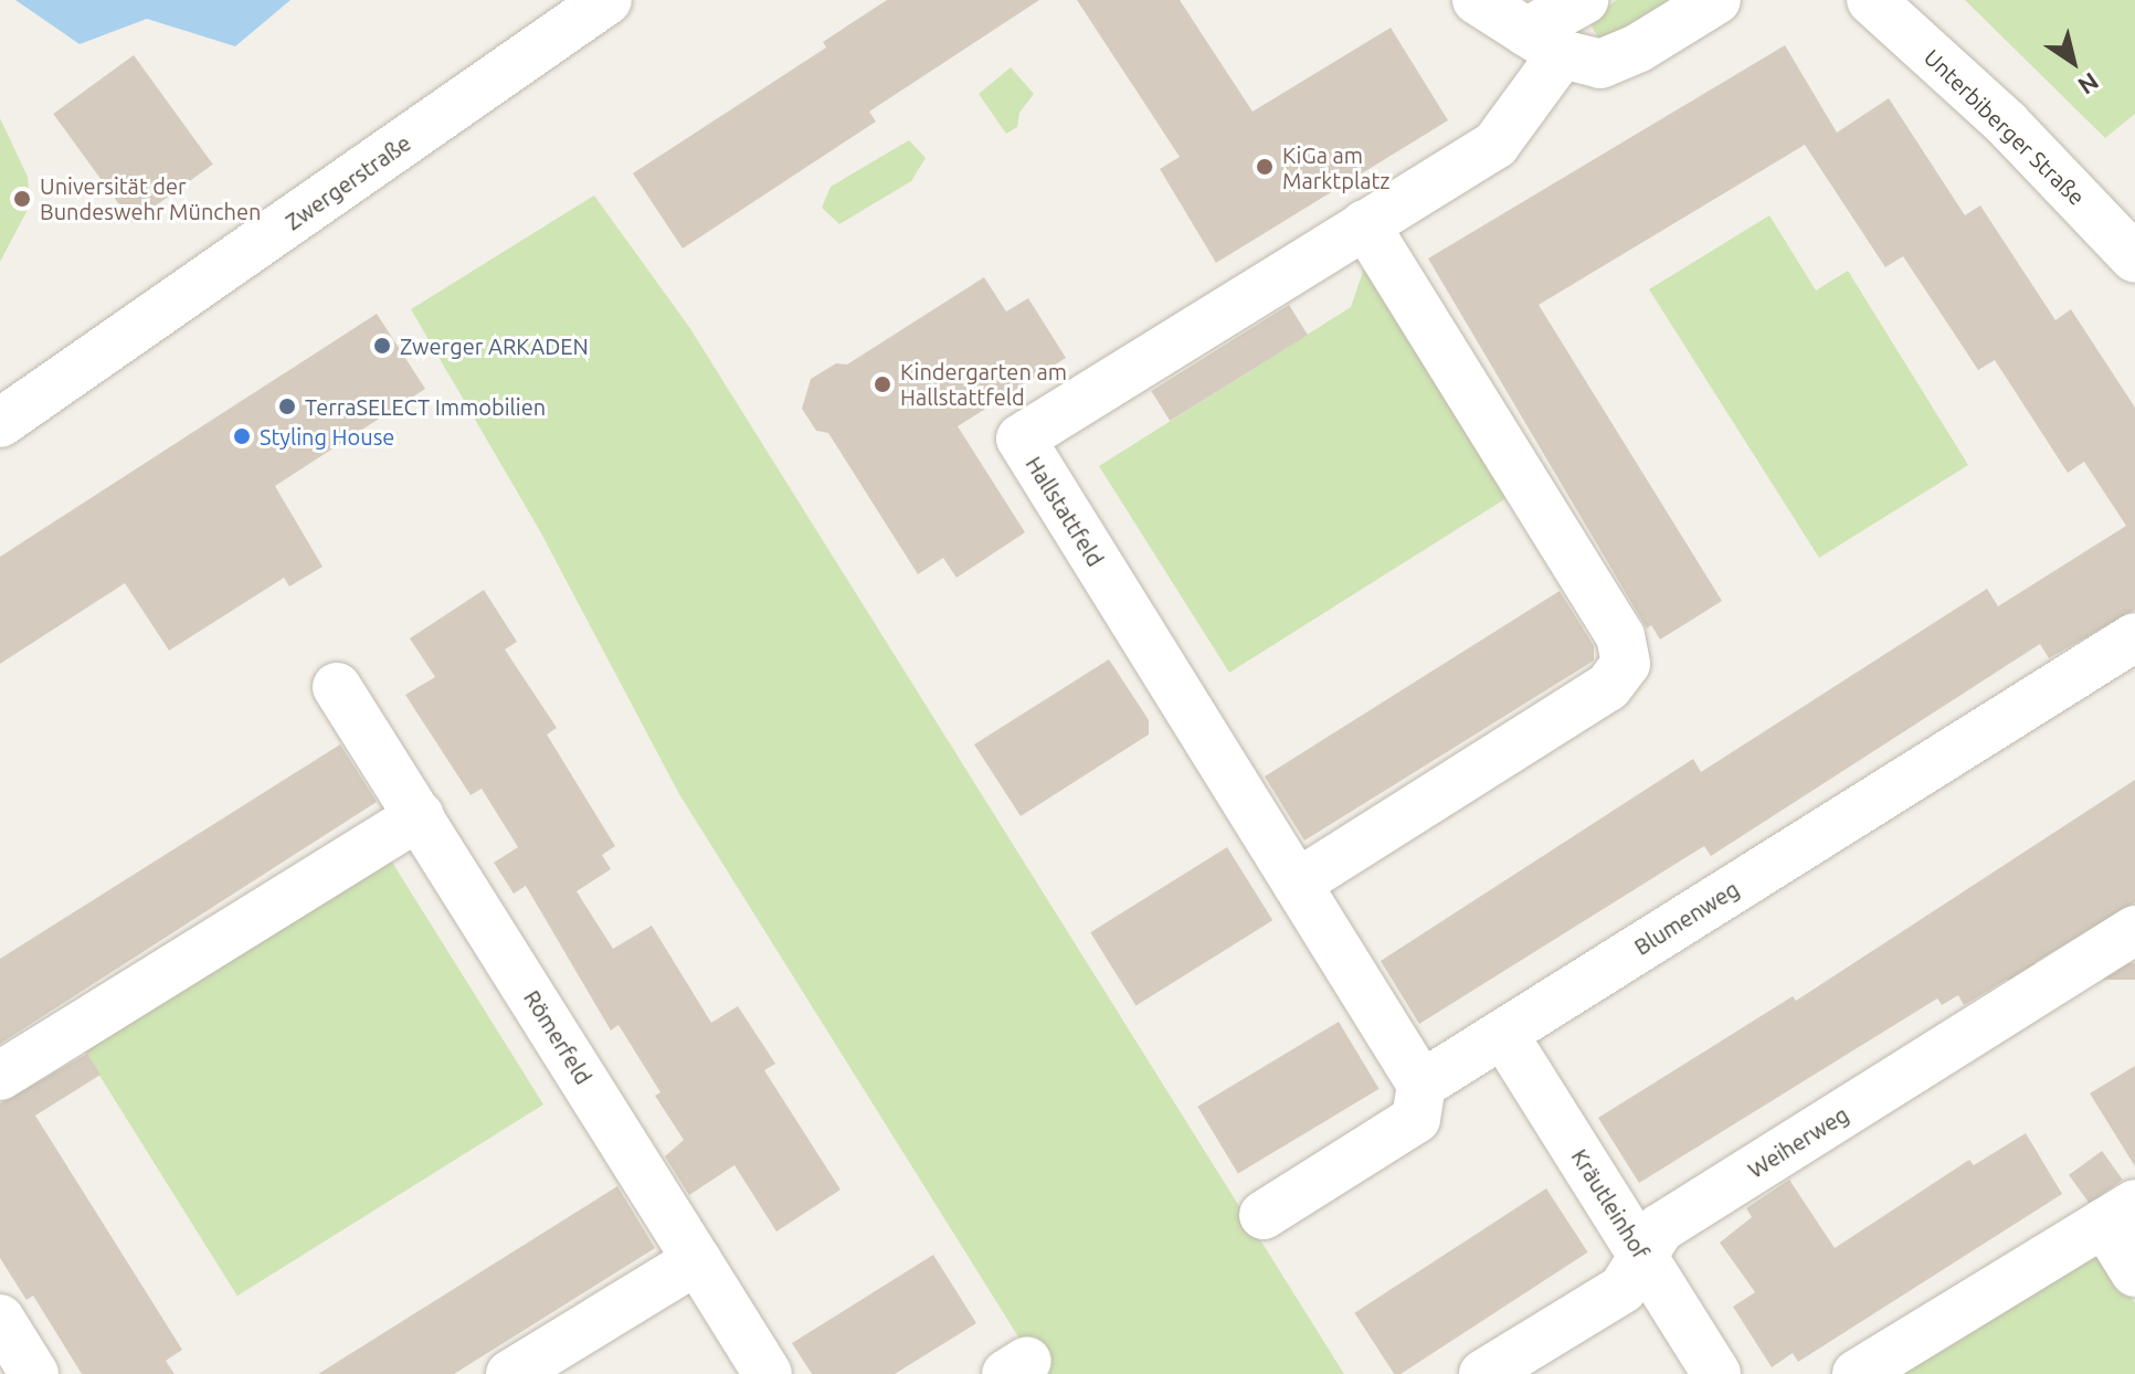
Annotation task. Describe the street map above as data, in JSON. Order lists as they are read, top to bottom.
{
  "streets": {
    "street": [
      "Unterbiberger Straße",
      "Zwergerstraße",
      "Hallstattfeld",
      "Blumenweg",
      "Römerfeld",
      "Weiherweg",
      "Kräutleinhof"
    ]
  },
  "crossings": [
    ["Hallstattfeld", "Blumenweg"],
    ["Blumenweg", "Kräutleinhof"],
    ["Weiherweg", "Kräutleinhof"]
  ],
  "places": [
    "KiGa am Marktplatz",
    "Universität der Bundeswehr München",
    "Zwerger ARKADEN",
    "Kindergarten am Hallstattfeld",
    "TerraSELECT Immobilien",
    "Styling House"
  ],
  "north": "bottom right"
}
